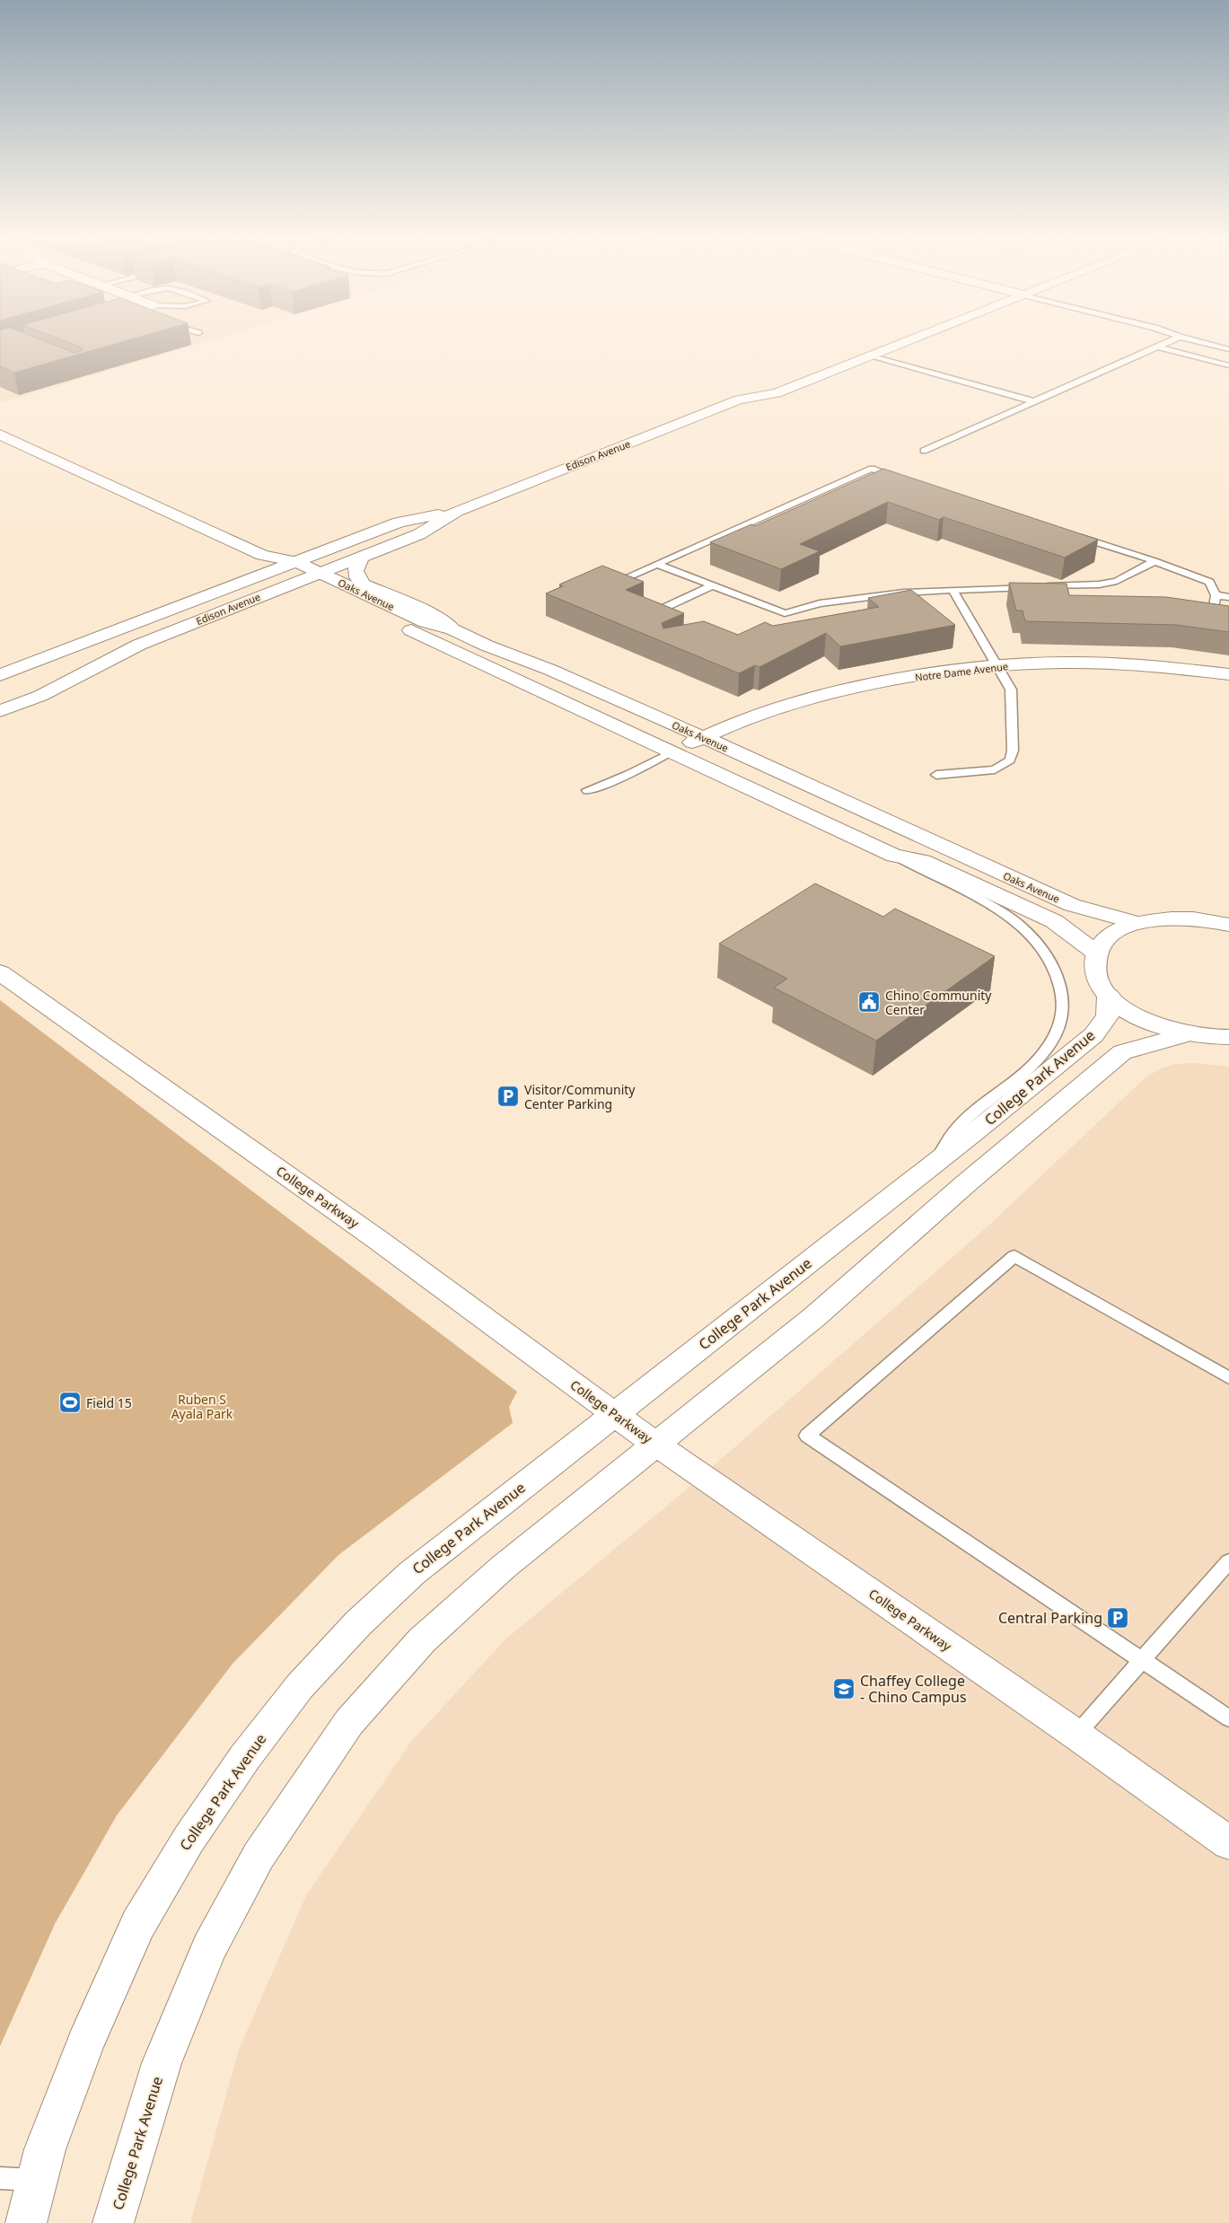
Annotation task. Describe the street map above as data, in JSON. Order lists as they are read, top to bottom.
{
  "streets": {
    "street": [
      "Edison Avenue",
      "Oaks Avenue",
      "Notre Dame Avenue",
      "College Park Avenue",
      "College Parkway"
    ]
  },
  "crossings": [
    ["Edison Avenue", "Oaks Avenue"],
    ["Oaks Avenue", "Notre Dame Avenue"],
    ["College Park Avenue", "College Parkway"]
  ],
  "parks": ["Ruben S Ayala Park"],
  "places": {
    "public building": ["Chino Community Center"],
    "parking": ["Visitor/Community Center Parking", "Central Parking"],
    "sports": ["Field 15"],
    "school or university": ["Chaffey College - Chino Campus"]
  }
}
